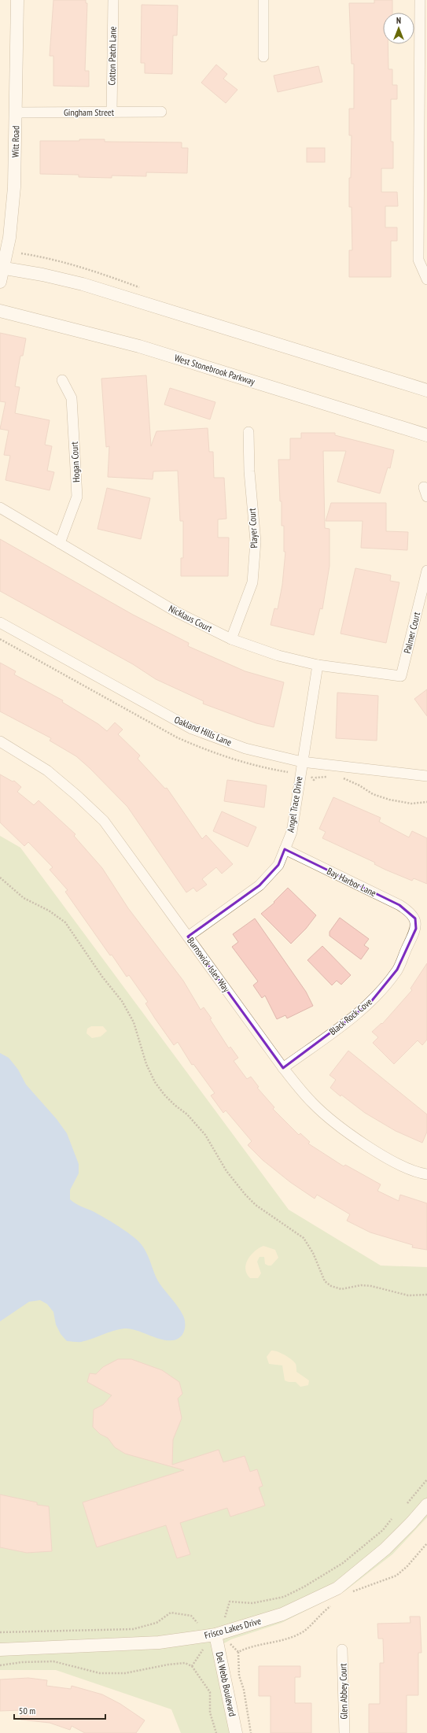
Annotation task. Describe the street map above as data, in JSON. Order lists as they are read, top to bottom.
{
  "streets": {
    "street": [
      "Cotton Patch Lane",
      "Gingham Street",
      "Witt Road",
      "West Stonebrook Parkway",
      "Hogan Court",
      "Player Court",
      "Nicklaus Court",
      "Palmer Court",
      "Oakland Hills Lane",
      "Angel Trace Drive",
      "Bay Harbor Lane",
      "Burnswick Isles Way",
      "Black Rock Cove",
      "Frisco Lakes Drive",
      "Del Webb Boulevard",
      "Glen Abbey Court"
    ]
  },
  "crossings": [
    ["Cotton Patch Lane", "Gingham Street"],
    ["Gingham Street", "Witt Road"],
    ["Hogan Court", "Nicklaus Court"],
    ["Player Court", "Nicklaus Court"],
    ["Nicklaus Court", "Palmer Court"],
    ["Nicklaus Court", "Angel Trace Drive"],
    ["Oakland Hills Lane", "Angel Trace Drive"],
    ["Angel Trace Drive", "Bay Harbor Lane"],
    ["Angel Trace Drive", "Burnswick Isles Way"],
    ["Bay Harbor Lane", "Black Rock Cove"],
    ["Burnswick Isles Way", "Black Rock Cove"],
    ["Frisco Lakes Drive", "Del Webb Boulevard"]
  ],
  "scale_bar": "50 m",
  "north": "top"
}
